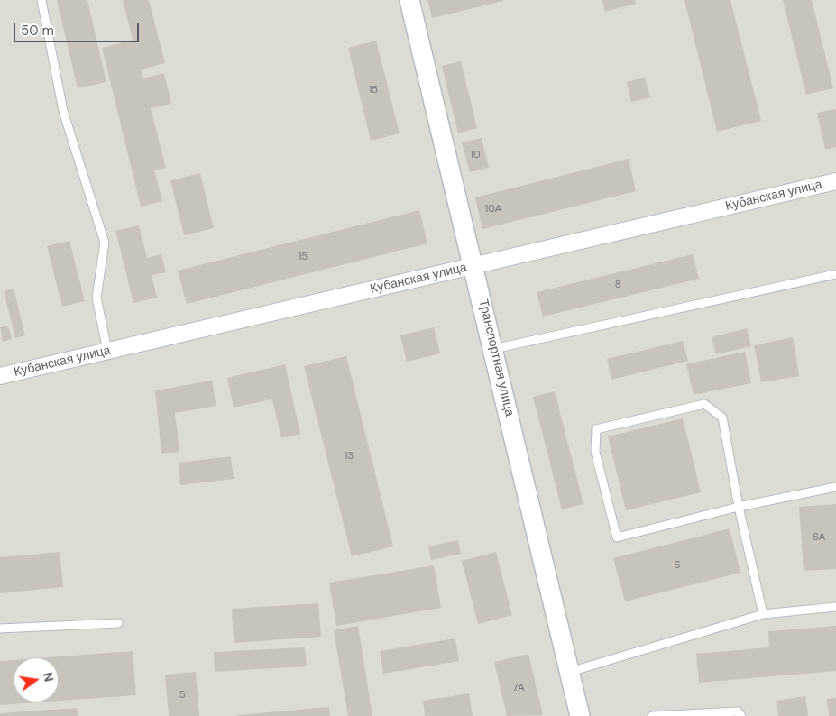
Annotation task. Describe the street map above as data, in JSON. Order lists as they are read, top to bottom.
{
  "streets": {
    "street": ["Кубанская улица", "Транспортная улица"]
  },
  "crossings": [
    ["Кубанская улица", "Транспортная улица"]
  ],
  "house_numbers": [
    "15",
    "10",
    "10А",
    "15",
    "8",
    "13",
    "6А",
    "6",
    "7А",
    "5"
  ],
  "scale_bar": "50 m",
  "north": "right"
}
